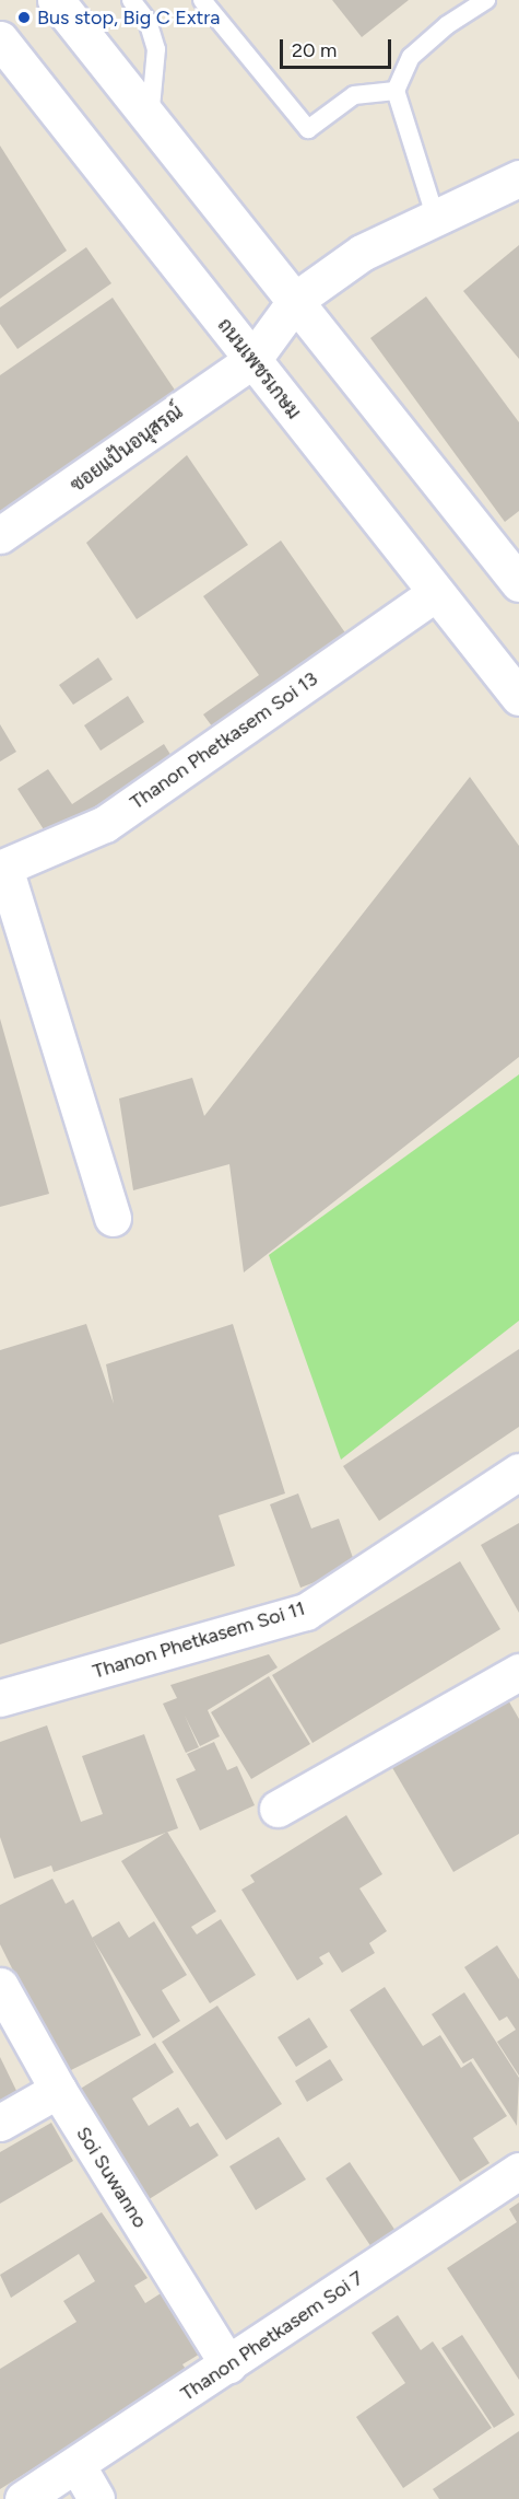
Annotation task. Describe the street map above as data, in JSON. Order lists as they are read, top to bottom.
{
  "streets": {
    "street": [
      "ถนนเพชรเกษม",
      "ซอยแป้นอนุสรณ์",
      "Thanon Phetkasem Soi 13",
      "Thanon Phetkasem Soi 11",
      "Soi Suwanno",
      "Thanon Phetkasem Soi 7"
    ]
  },
  "crossings": [
    ["ถนนเพชรเกษม", "ซอยแป้นอนุสรณ์"],
    ["ถนนเพชรเกษม", "Thanon Phetkasem Soi 13"],
    ["Soi Suwanno", "Thanon Phetkasem Soi 7"]
  ],
  "places": ["Bus stop, Big C Extra"],
  "scale_bar": "20 m"
}
